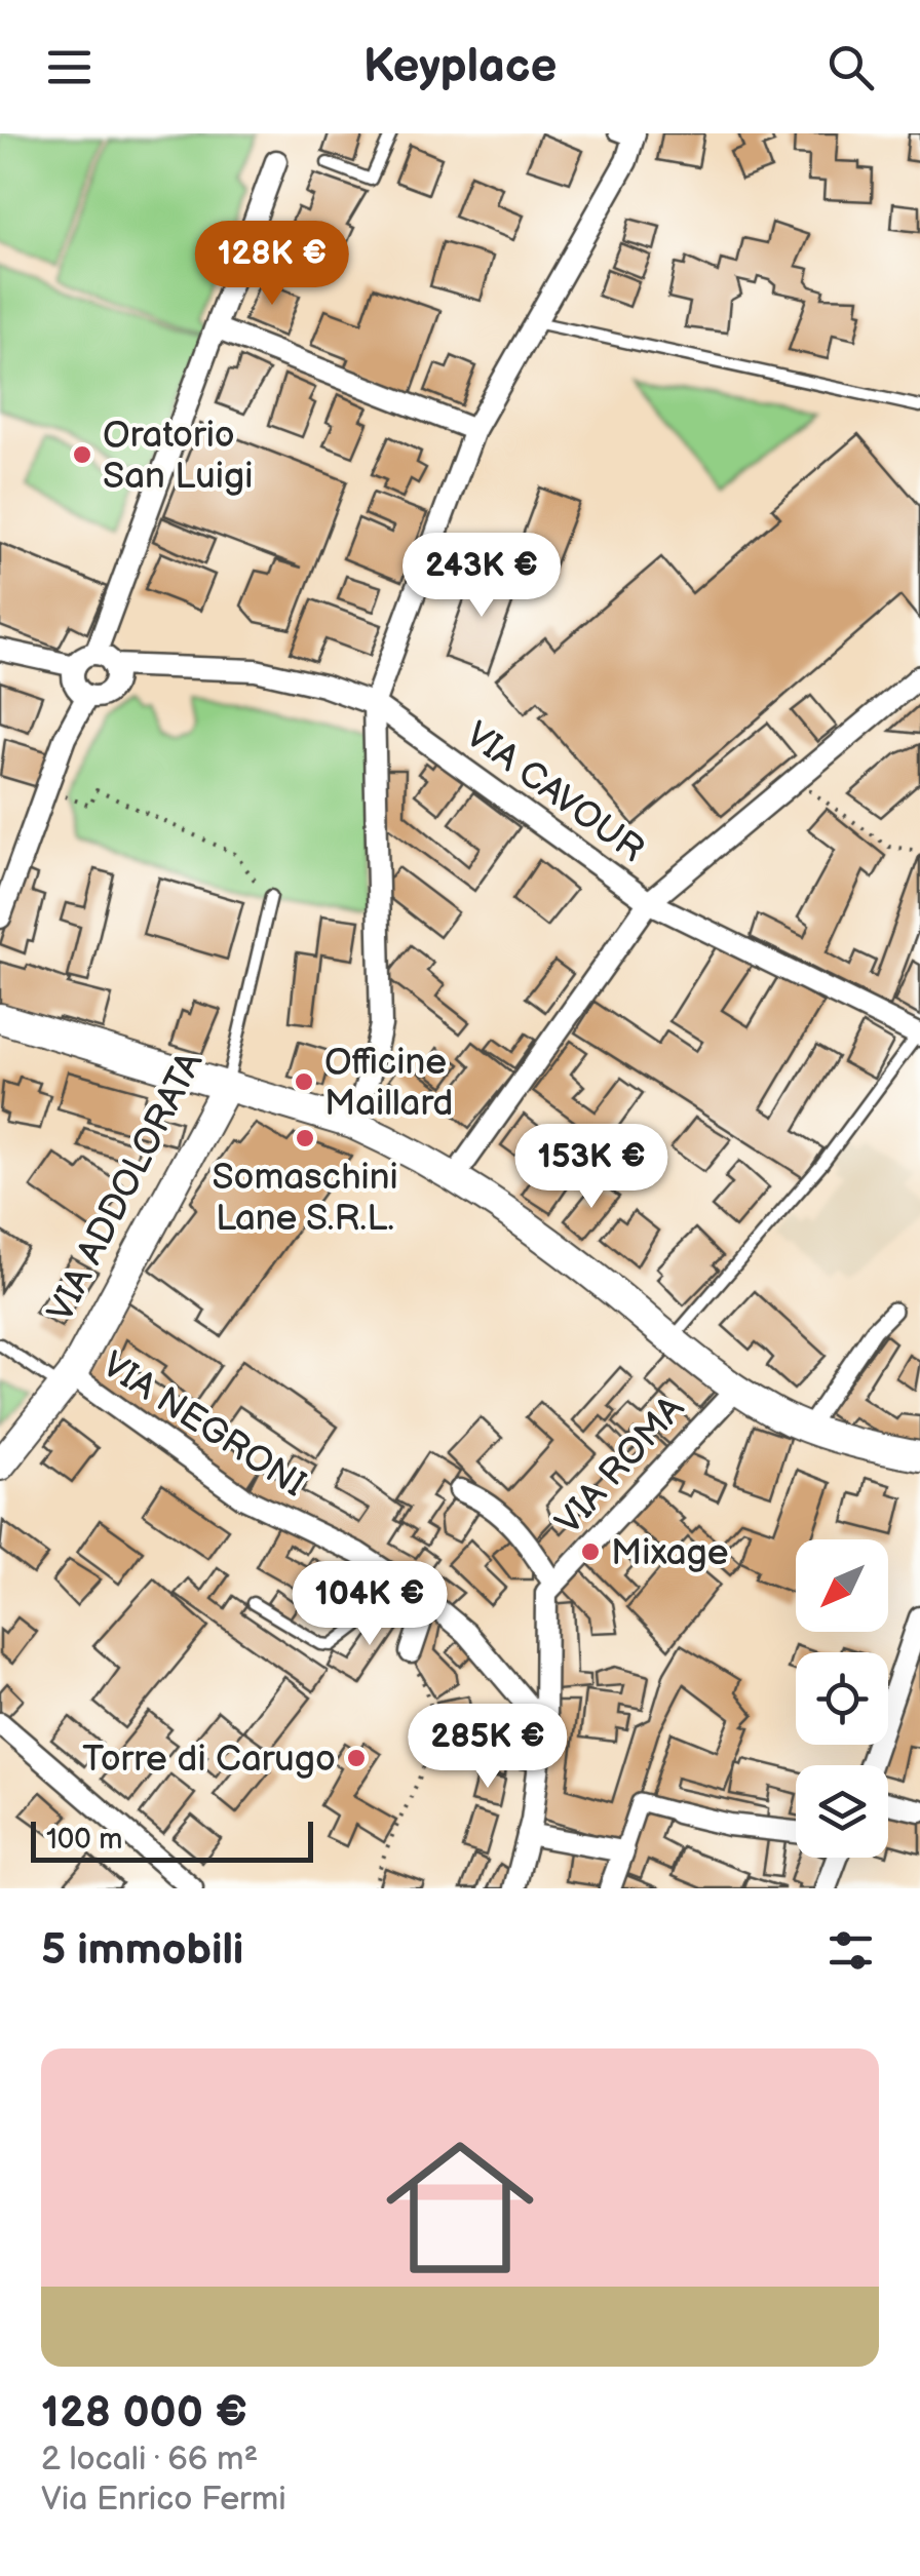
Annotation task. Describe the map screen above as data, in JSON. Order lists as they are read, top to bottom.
{
  "streets": {
    "street": [
      "VIA CAVOUR",
      "VIA ADDOLORATA",
      "VIA NEGRONI",
      "VIA ROMA"
    ]
  },
  "crossings": [
    ["VIA ADDOLORATA", "VIA NEGRONI"]
  ],
  "places": [
    "Oratorio San Luigi",
    "Officine Maillard",
    "Somaschini Lane S.R.L.",
    "Mixage",
    "Torre di Carugo"
  ],
  "scale_bar": "100 m",
  "north": "bottom left",
  "page": {
    "header": "Keyplace",
    "price": [
      "128K €",
      "243K €",
      "153K €",
      "104K €",
      "285K €"
    ],
    "scale": "100 m",
    "heading": "5 immobili",
    "list": [
      {
        "name": "128 000 €",
        "note": "2 locali · 66 m² · Via Enrico Fermi"
      }
    ]
  }
}
